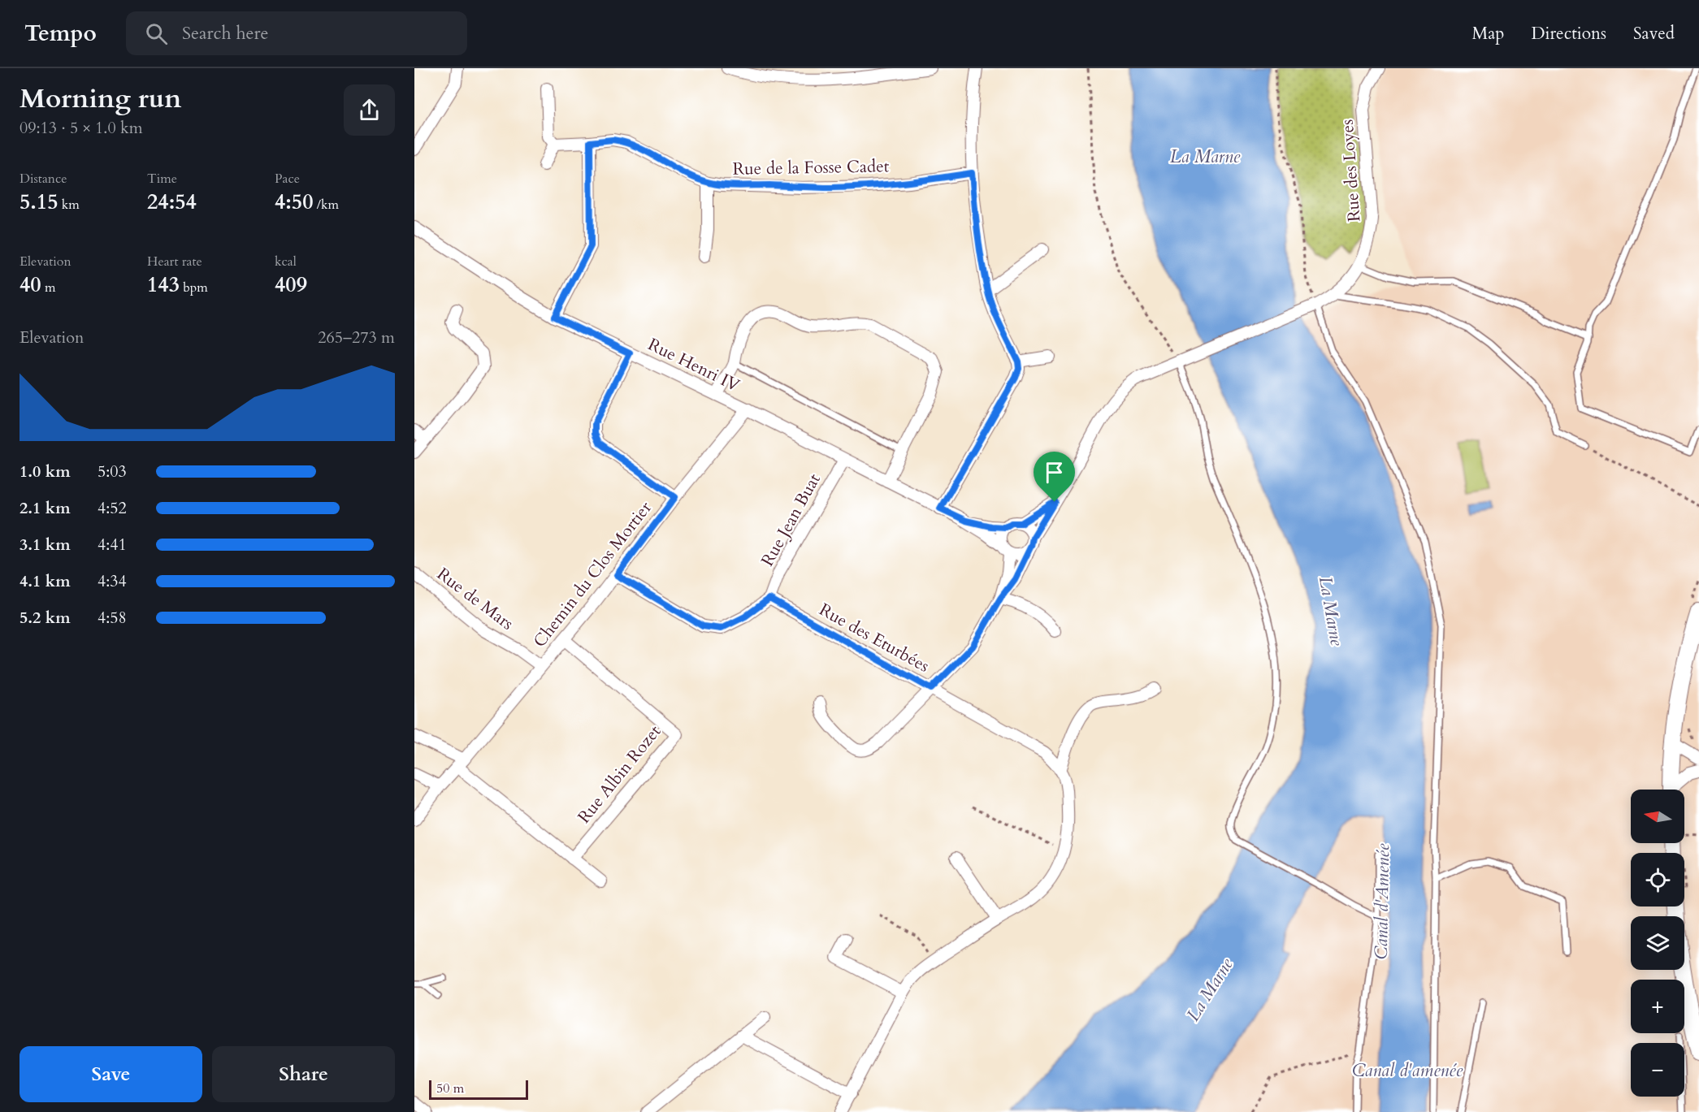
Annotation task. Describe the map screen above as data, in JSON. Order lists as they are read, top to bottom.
{
  "streets": {
    "street": [
      "Rue de la Fosse Cadet",
      "Rue des Loyes",
      "Rue Henri IV",
      "Rue Jean Buat",
      "Chemin du Clos Mortier",
      "Rue de Mars",
      "Rue des Eturbées",
      "Rue Albin Rozet"
    ]
  },
  "crossings": [
    ["Rue des Loyes", "Rue Henri IV"],
    ["Rue Henri IV", "Rue Jean Buat"],
    ["Rue Henri IV", "Chemin du Clos Mortier"],
    ["Rue Jean Buat", "Rue des Eturbées"],
    ["Chemin du Clos Mortier", "Rue de Mars"],
    ["Chemin du Clos Mortier", "Rue Albin Rozet"]
  ],
  "water": ["La Marne", "Canal d'Amenée", "Canal d'amenée"],
  "scale_bar": "50 m",
  "north": "left",
  "page": {
    "header": "Tempo",
    "search": "Search here",
    "nav": ["Map", "Directions", "Saved"],
    "heading": ["Morning run", "09:13 · 5 × 1.0 km"],
    "stats": [
      ["Distance", "5.15 km"],
      ["Time", "24:54"],
      ["Pace", "4:50 /km"],
      ["Elevation", "40 m"],
      ["Heart rate", "143 bpm"],
      ["kcal", "409"]
    ],
    "chart": ["Elevation", "265–273 m"],
    "list": [
      {
        "name": "1.0 km",
        "note": "5:03"
      },
      {
        "name": "2.1 km",
        "note": "4:52"
      },
      {
        "name": "3.1 km",
        "note": "4:41"
      },
      {
        "name": "4.1 km",
        "note": "4:34"
      },
      {
        "name": "5.2 km",
        "note": "4:58"
      }
    ],
    "map_buttons": ["+", "−"],
    "buttons": ["Save", "Share"],
    "scale": "50 m"
  }
}
